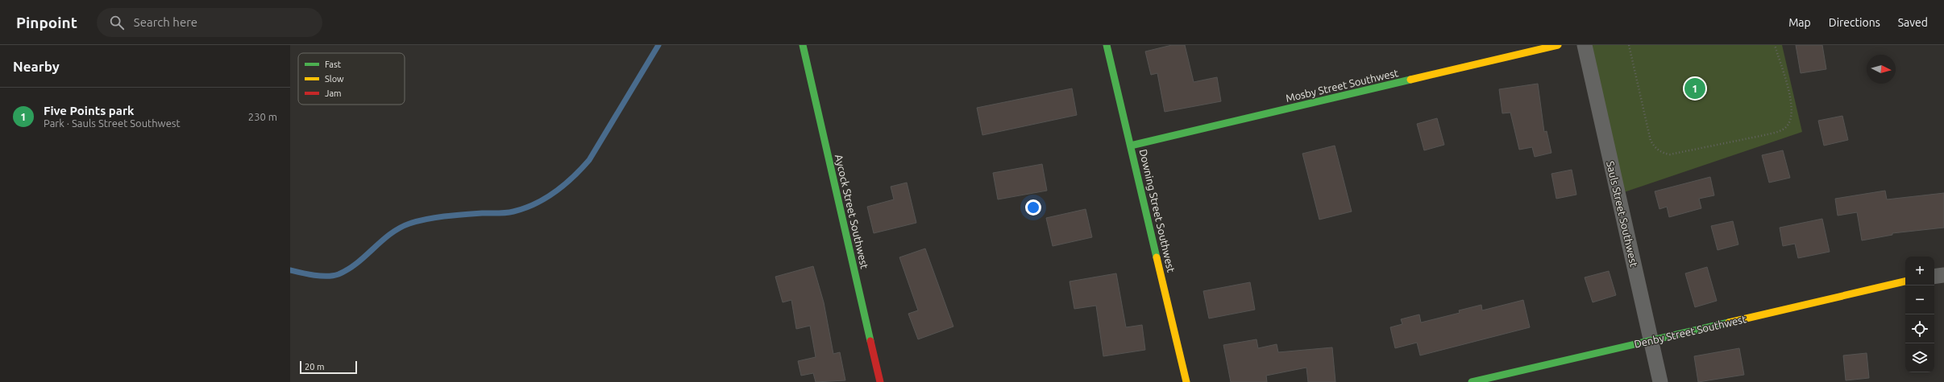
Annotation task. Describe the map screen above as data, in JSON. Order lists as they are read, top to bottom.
{
  "streets": {
    "street": [
      "Mosby Street Southwest",
      "Downing Street Southwest",
      "Aycock Street Southwest",
      "Sauls Street Southwest",
      "Denby Street Southwest"
    ]
  },
  "crossings": [
    ["Mosby Street Southwest", "Downing Street Southwest"],
    ["Sauls Street Southwest", "Denby Street Southwest"]
  ],
  "legend": ["Fast", "Slow", "Jam"],
  "scale_bar": "20 m",
  "north": "right",
  "page": {
    "header": "Pinpoint",
    "search": "Search here",
    "nav": ["Map", "Directions", "Saved"],
    "heading": "Nearby",
    "pins": "1",
    "list": [
      {
        "mark": "1",
        "name": "Five Points park",
        "note": "Park · Sauls Street Southwest",
        "value": "230 m"
      }
    ],
    "map_buttons": ["+", "−"],
    "scale": "20 m"
  }
}
